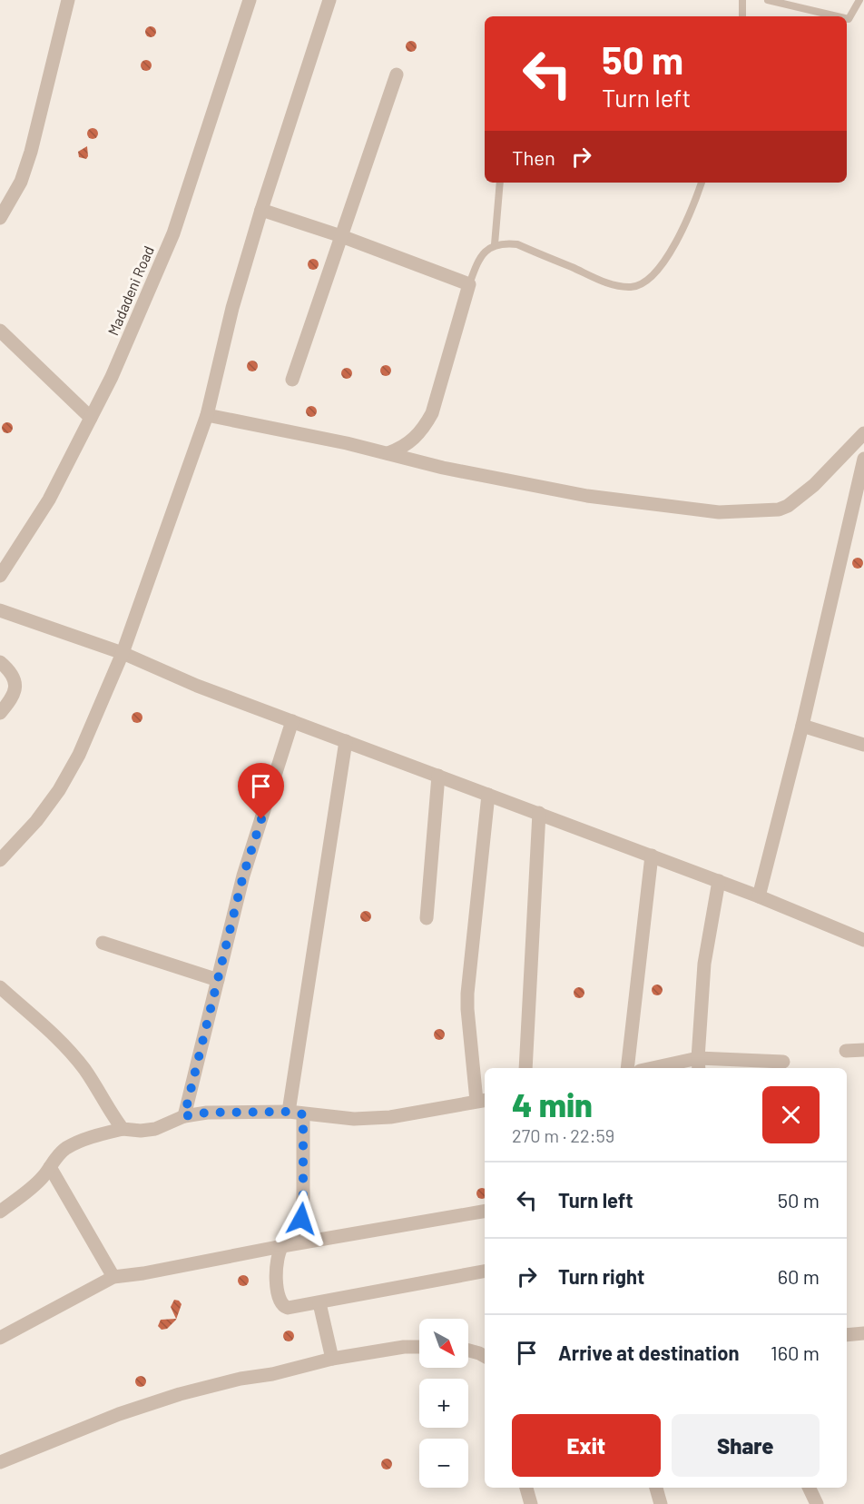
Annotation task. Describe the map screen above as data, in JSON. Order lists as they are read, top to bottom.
{
  "streets": {
    "street": ["Madadeni Road"]
  },
  "north": "bottom right",
  "page": {
    "turn": ["50 m", "Turn left"],
    "then": "Then",
    "heading": ["4 min", "270 m · 22:59"],
    "list": [
      {
        "name": "Turn left",
        "value": "50 m"
      },
      {
        "name": "Turn right",
        "value": "60 m"
      },
      {
        "name": "Arrive at destination",
        "value": "160 m"
      }
    ],
    "map_buttons": ["+", "−"],
    "buttons": ["Exit", "Share"]
  }
}
